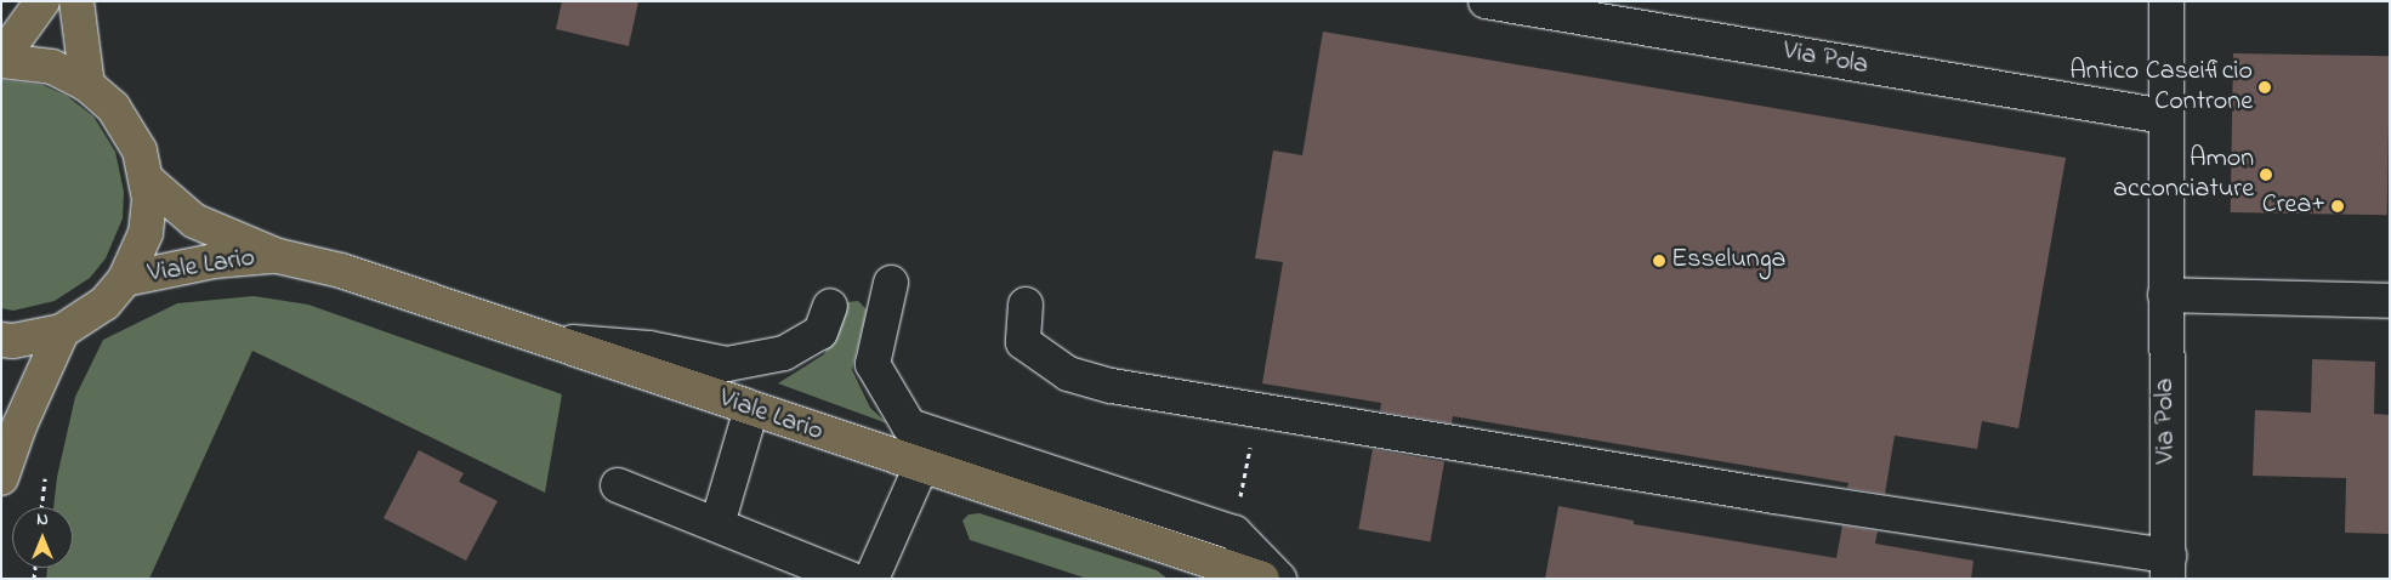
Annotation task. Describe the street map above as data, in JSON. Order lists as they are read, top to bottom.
{
  "streets": {
    "main road": ["Viale Lario"],
    "street": ["Via Pola"]
  },
  "places": [
    "Antico Caseificio Controne",
    "Amon acconciature",
    "Crea+",
    "Esselunga"
  ],
  "north": "top"
}
